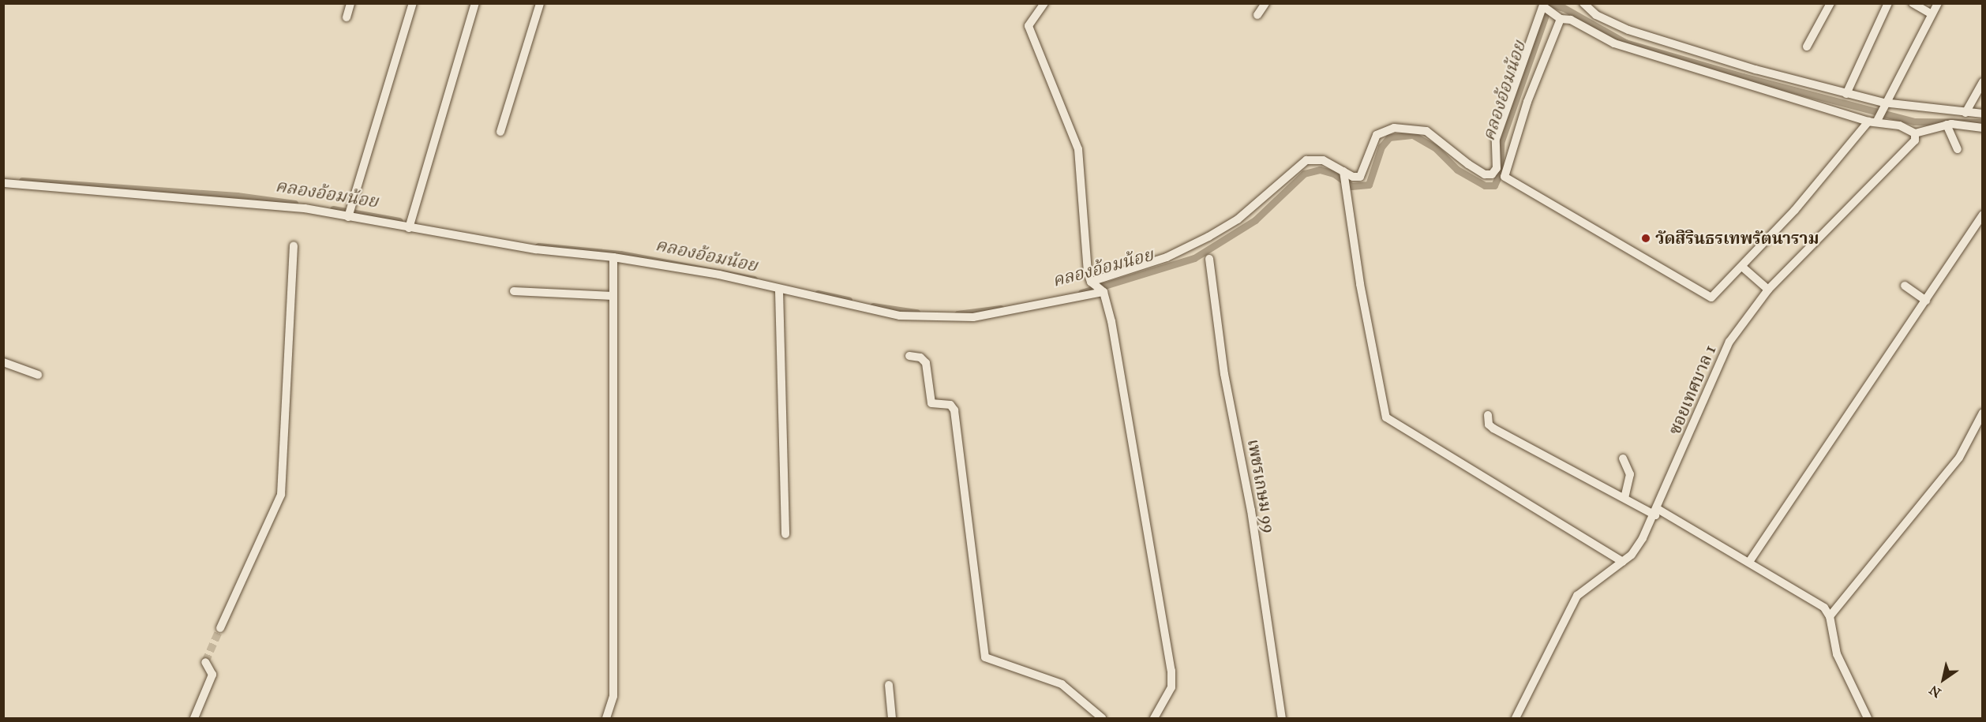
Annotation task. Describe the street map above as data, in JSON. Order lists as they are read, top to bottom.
{
  "streets": {
    "street": ["ซอยเทศบาล 1", "เพชรเกษม 99"]
  },
  "water": ["คลองอ้อมน้อย"],
  "places": ["วัดสิรินธรเทพรัตนาราม"],
  "north": "bottom left"
}
